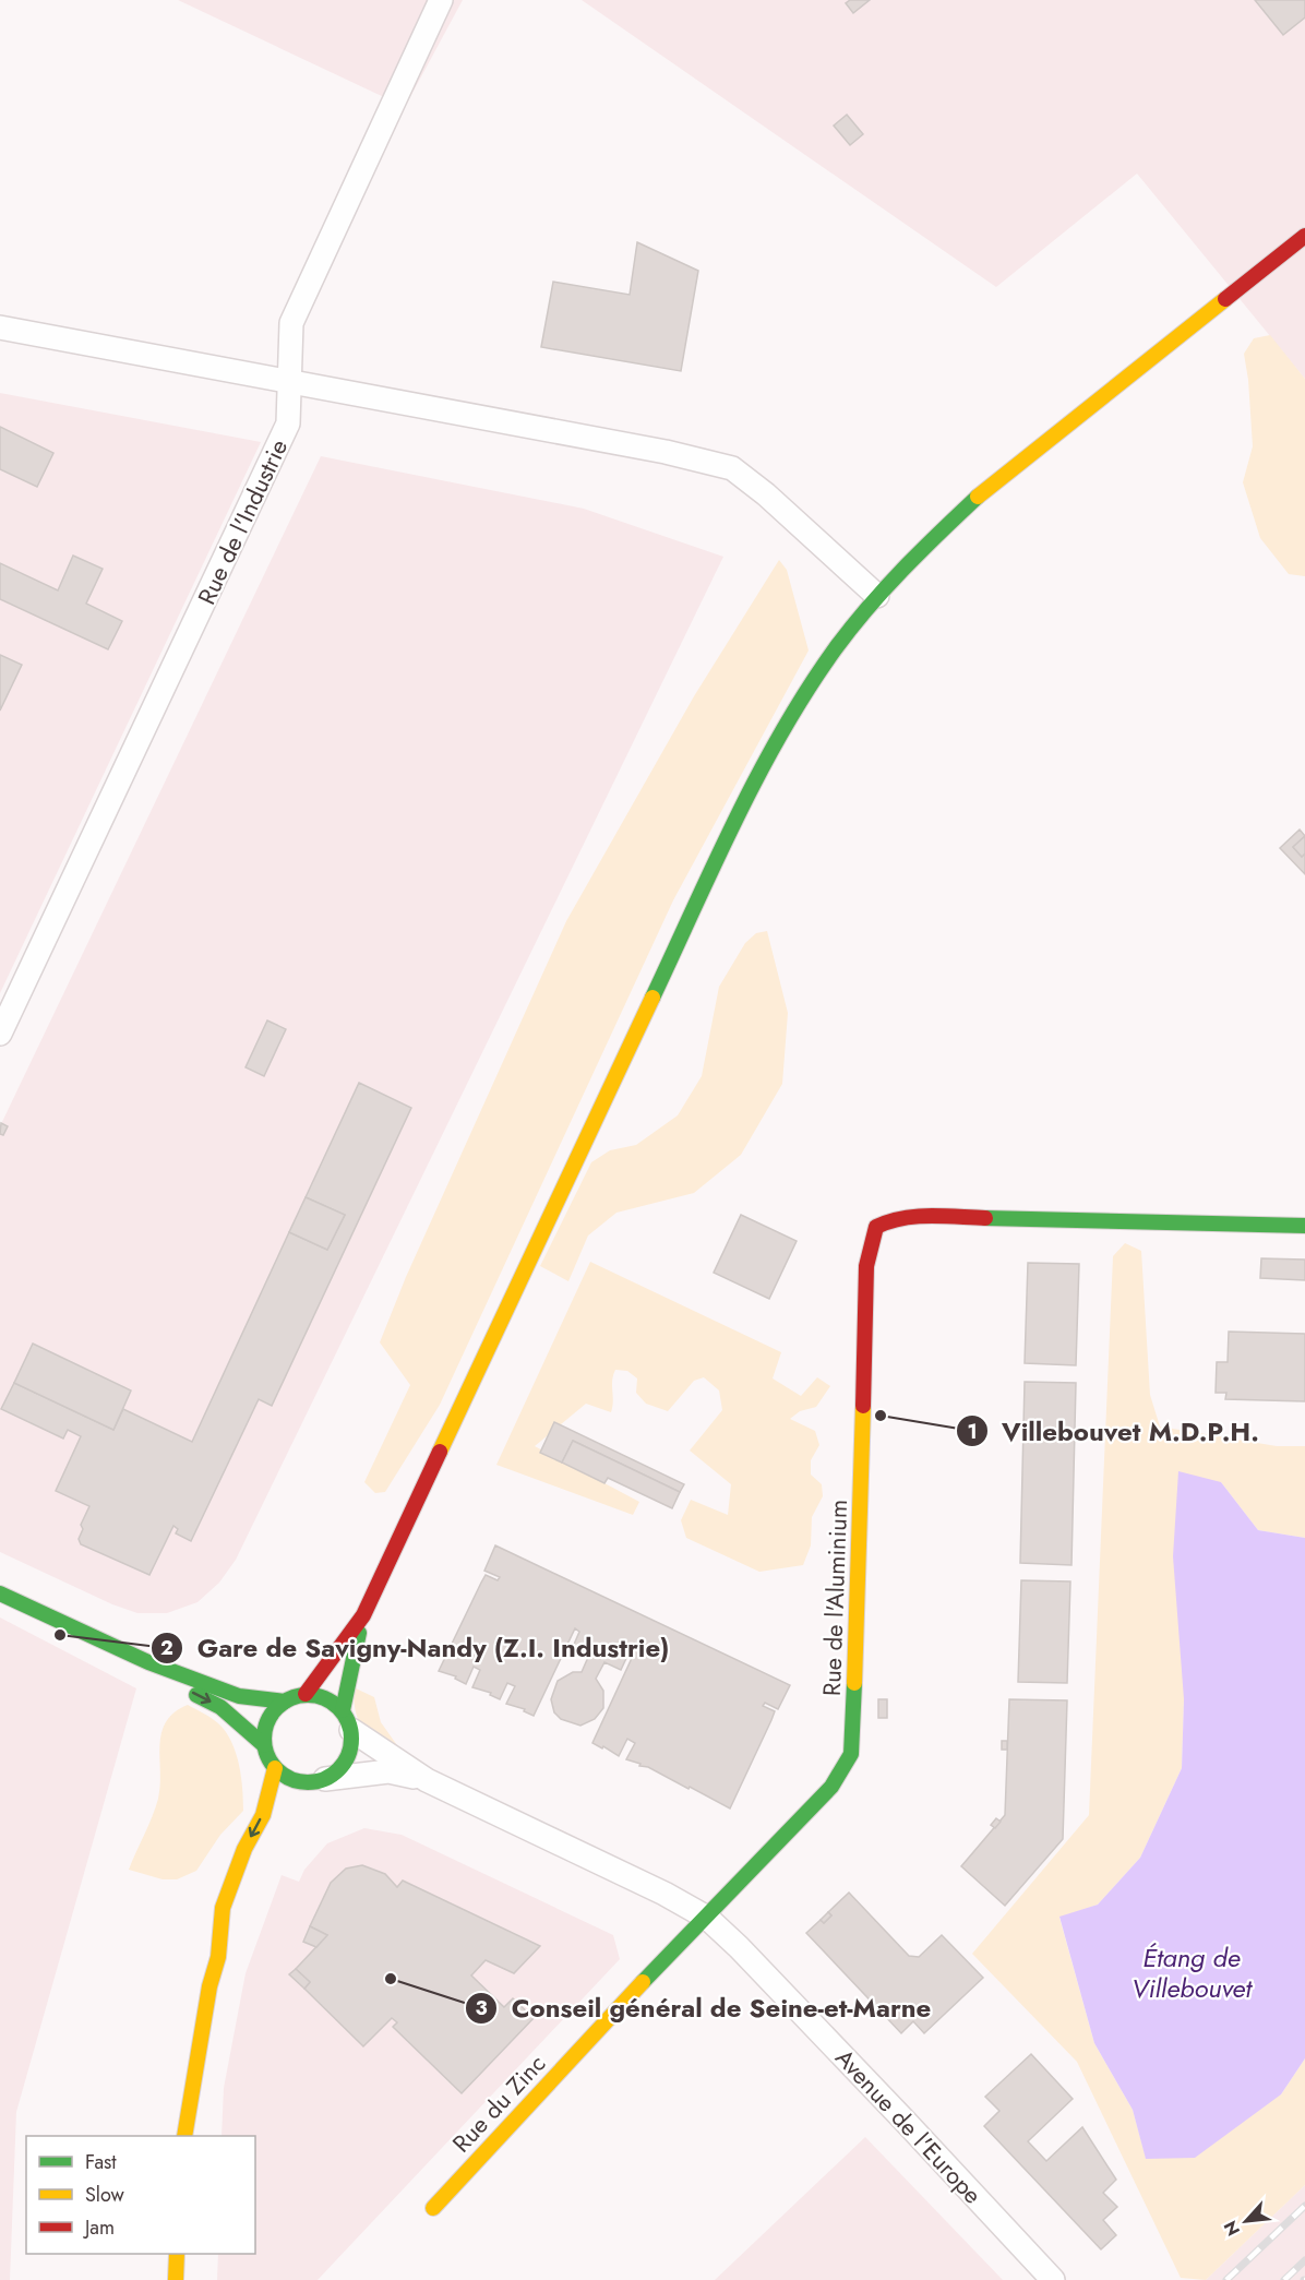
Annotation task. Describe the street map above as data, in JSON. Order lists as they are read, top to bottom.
{
  "streets": {
    "street": [
      "Rue de l'Industrie",
      "Rue de l'Aluminium",
      "Rue du Zinc",
      "Avenue de l'Europe"
    ]
  },
  "crossings": [
    ["Rue de l'Aluminium", "Rue du Zinc"],
    ["Rue de l'Aluminium", "Avenue de l'Europe"],
    ["Rue du Zinc", "Avenue de l'Europe"]
  ],
  "water": ["Étang de Villebouvet"],
  "places": ["Villebouvet M.D.P.H.", "Gare de Savigny-Nandy (Z.I. Industrie)", "Conseil général de Seine-et-Marne"],
  "legend": ["Fast", "Slow", "Jam"],
  "north": "bottom left"
}
